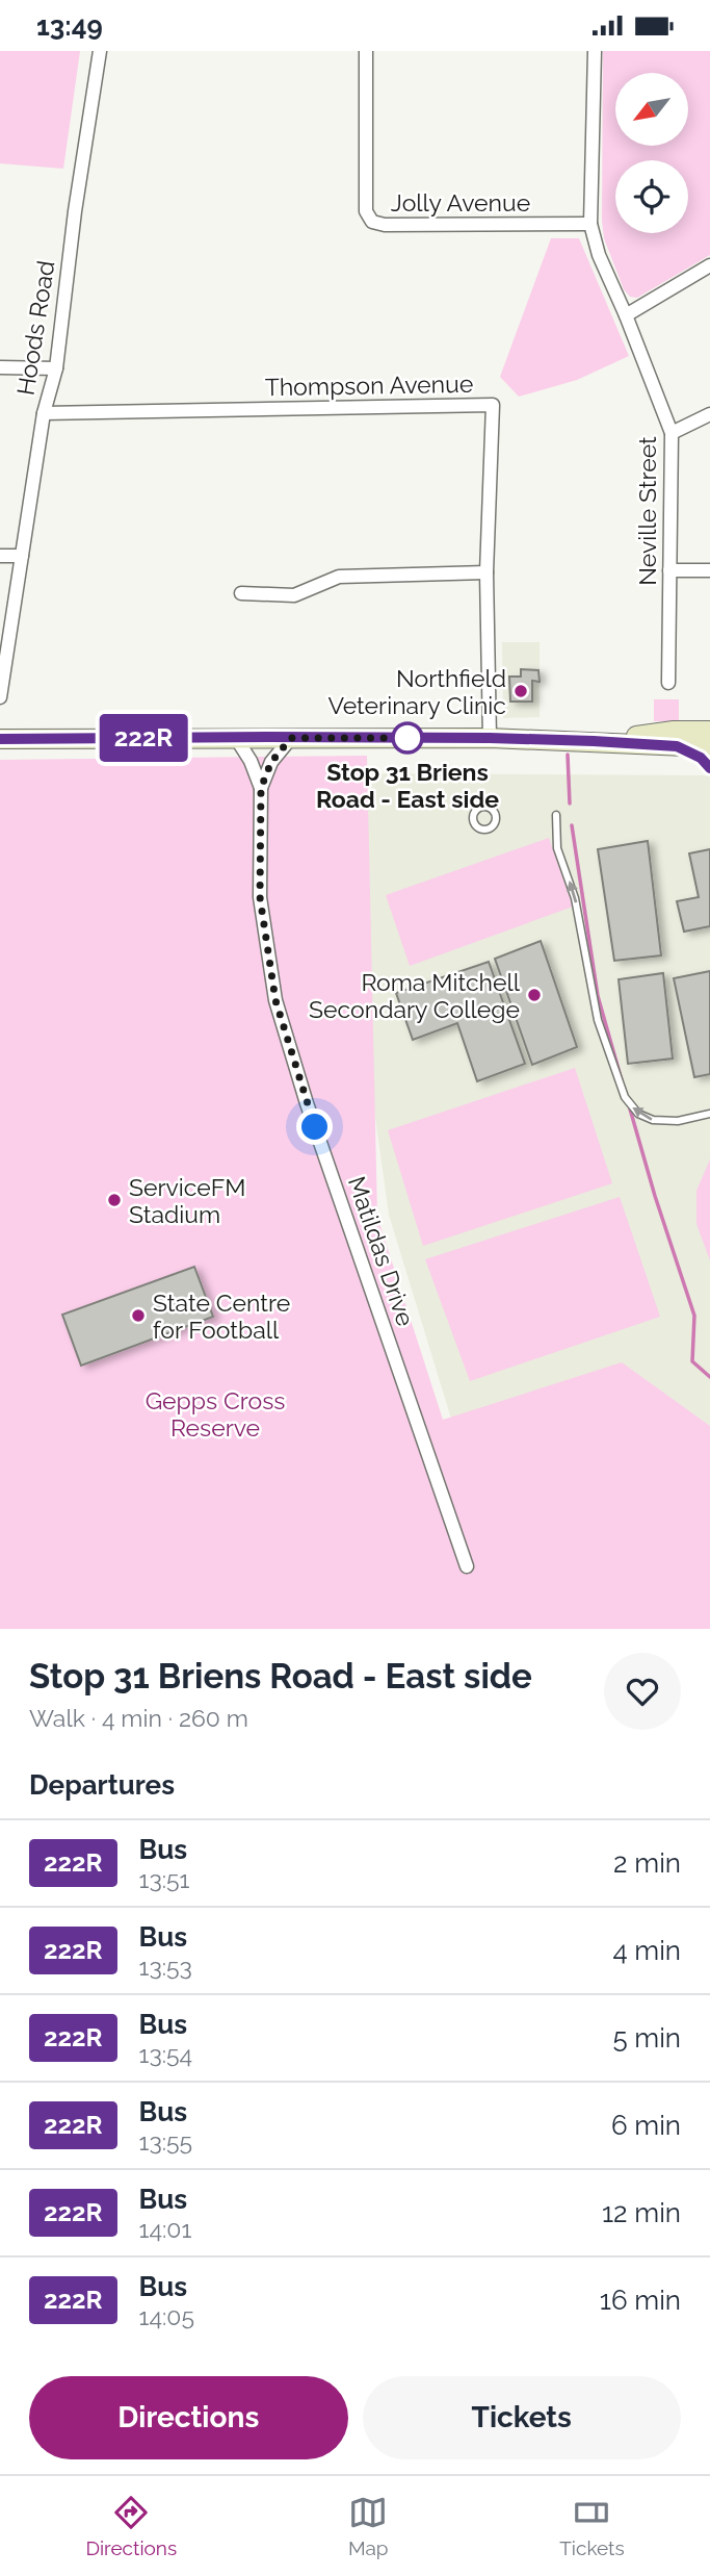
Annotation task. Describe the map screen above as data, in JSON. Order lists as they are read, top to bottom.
{
  "streets": {
    "street": [
      "Jolly Avenue",
      "Hoods Road",
      "Thompson Avenue",
      "Neville Street",
      "Matildas Drive"
    ]
  },
  "crossings": [
    ["Jolly Avenue", "Neville Street"],
    ["Hoods Road", "Thompson Avenue"]
  ],
  "parks": ["Gepps Cross Reserve"],
  "places": [
    "Northfield Veterinary Clinic",
    "Stop 31 Briens Road - East side",
    "Roma Mitchell Secondary College",
    "ServiceFM Stadium",
    "State Centre for Football"
  ],
  "lines": ["bus line 222R"],
  "north": "bottom left",
  "page": {
    "status": "13:49",
    "on_map": "222R",
    "heading": [
      ["Stop 31 Briens Road - East side", "Walk · 4 min · 260 m"],
      "Departures"
    ],
    "list": [
      {
        "mark": "222R",
        "name": "Bus",
        "note": "13:51",
        "value": "2 min"
      },
      {
        "mark": "222R",
        "name": "Bus",
        "note": "13:53",
        "value": "4 min"
      },
      {
        "mark": "222R",
        "name": "Bus",
        "note": "13:54",
        "value": "5 min"
      },
      {
        "mark": "222R",
        "name": "Bus",
        "note": "13:55",
        "value": "6 min"
      },
      {
        "mark": "222R",
        "name": "Bus",
        "note": "14:01",
        "value": "12 min"
      },
      {
        "mark": "222R",
        "name": "Bus",
        "note": "14:05",
        "value": "16 min"
      }
    ],
    "buttons": ["Directions", "Tickets"],
    "tabs": ["Directions", "Map", "Tickets"]
  }
}
